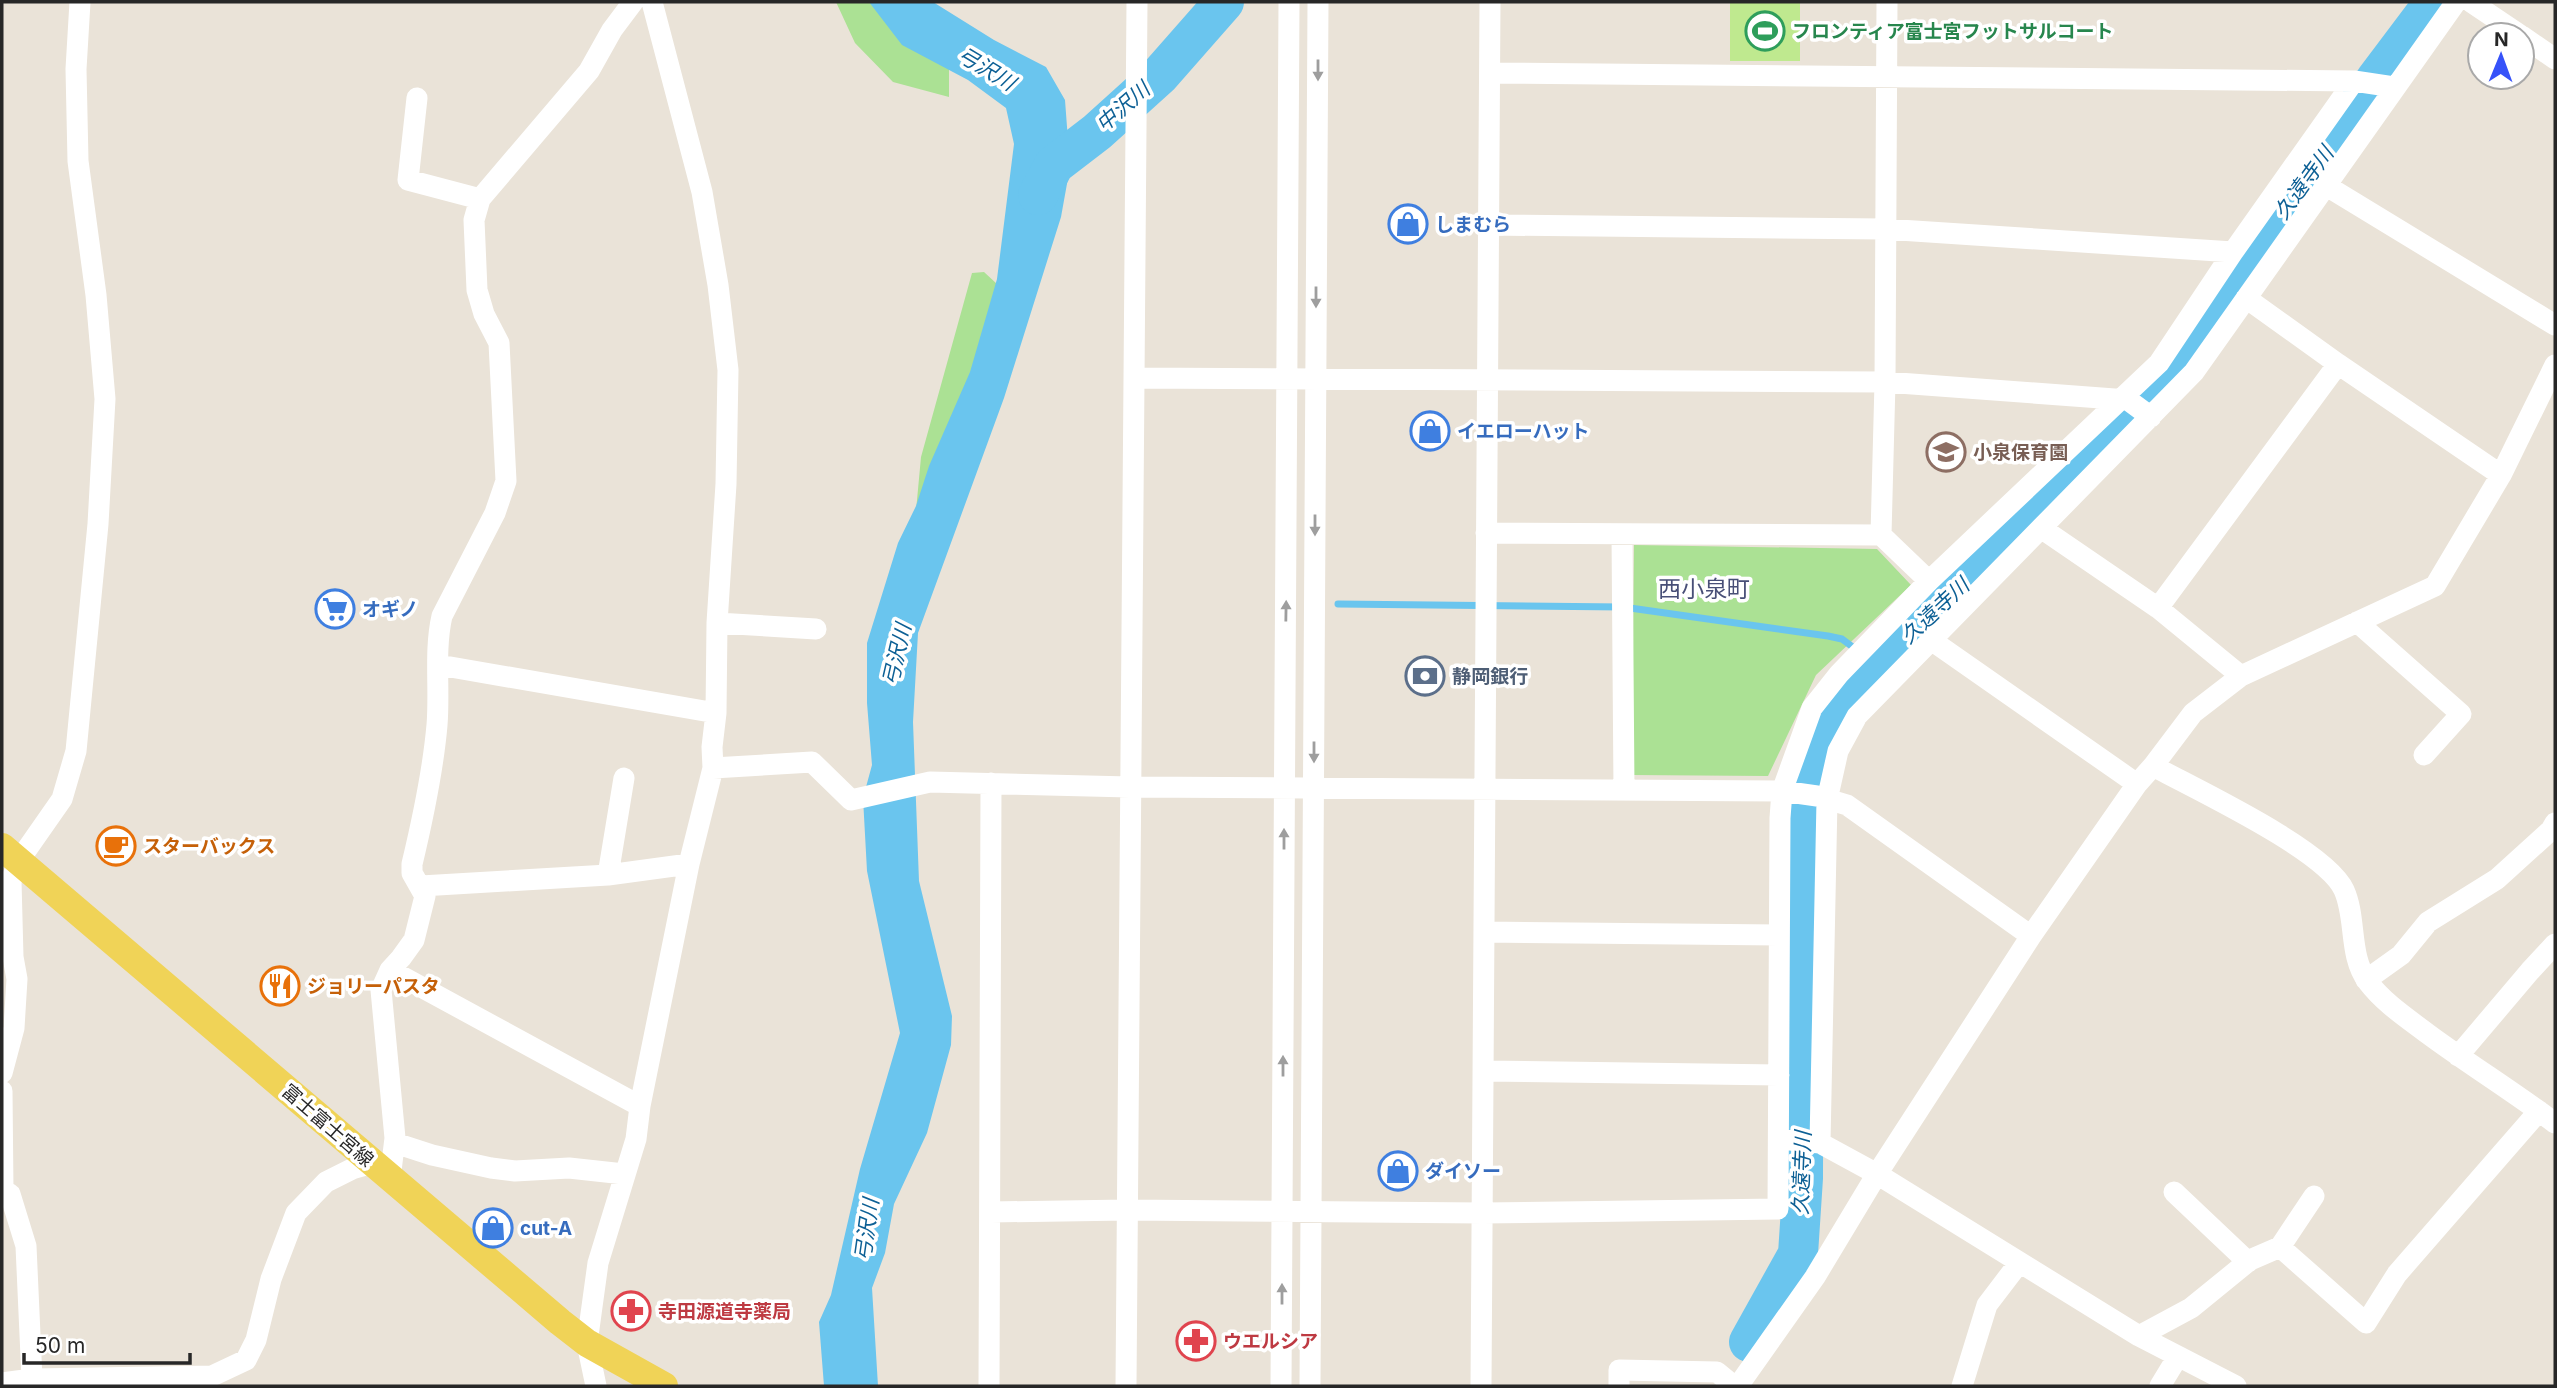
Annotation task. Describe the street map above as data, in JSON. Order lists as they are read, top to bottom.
{
  "streets": {
    "main road": ["富士富士宮線"]
  },
  "districts": ["西小泉町"],
  "water": ["弓沢川", "中沢川", "久遠寺川"],
  "places": {
    "sports": ["フロンティア富士宮フットサルコート"],
    "shop": [
      "しまむら",
      "イエローハット",
      "ダイソー",
      "cut-A"
    ],
    "school or university": ["小泉保育園"],
    "supermarket": ["オギノ"],
    "bank": ["静岡銀行"],
    "cafe": ["スターバックス"],
    "restaurant": ["ジョリーパスタ"],
    "pharmacy": ["寺田源道寺薬局", "ウエルシア"]
  },
  "scale_bar": "50 m",
  "north": "top"
}
